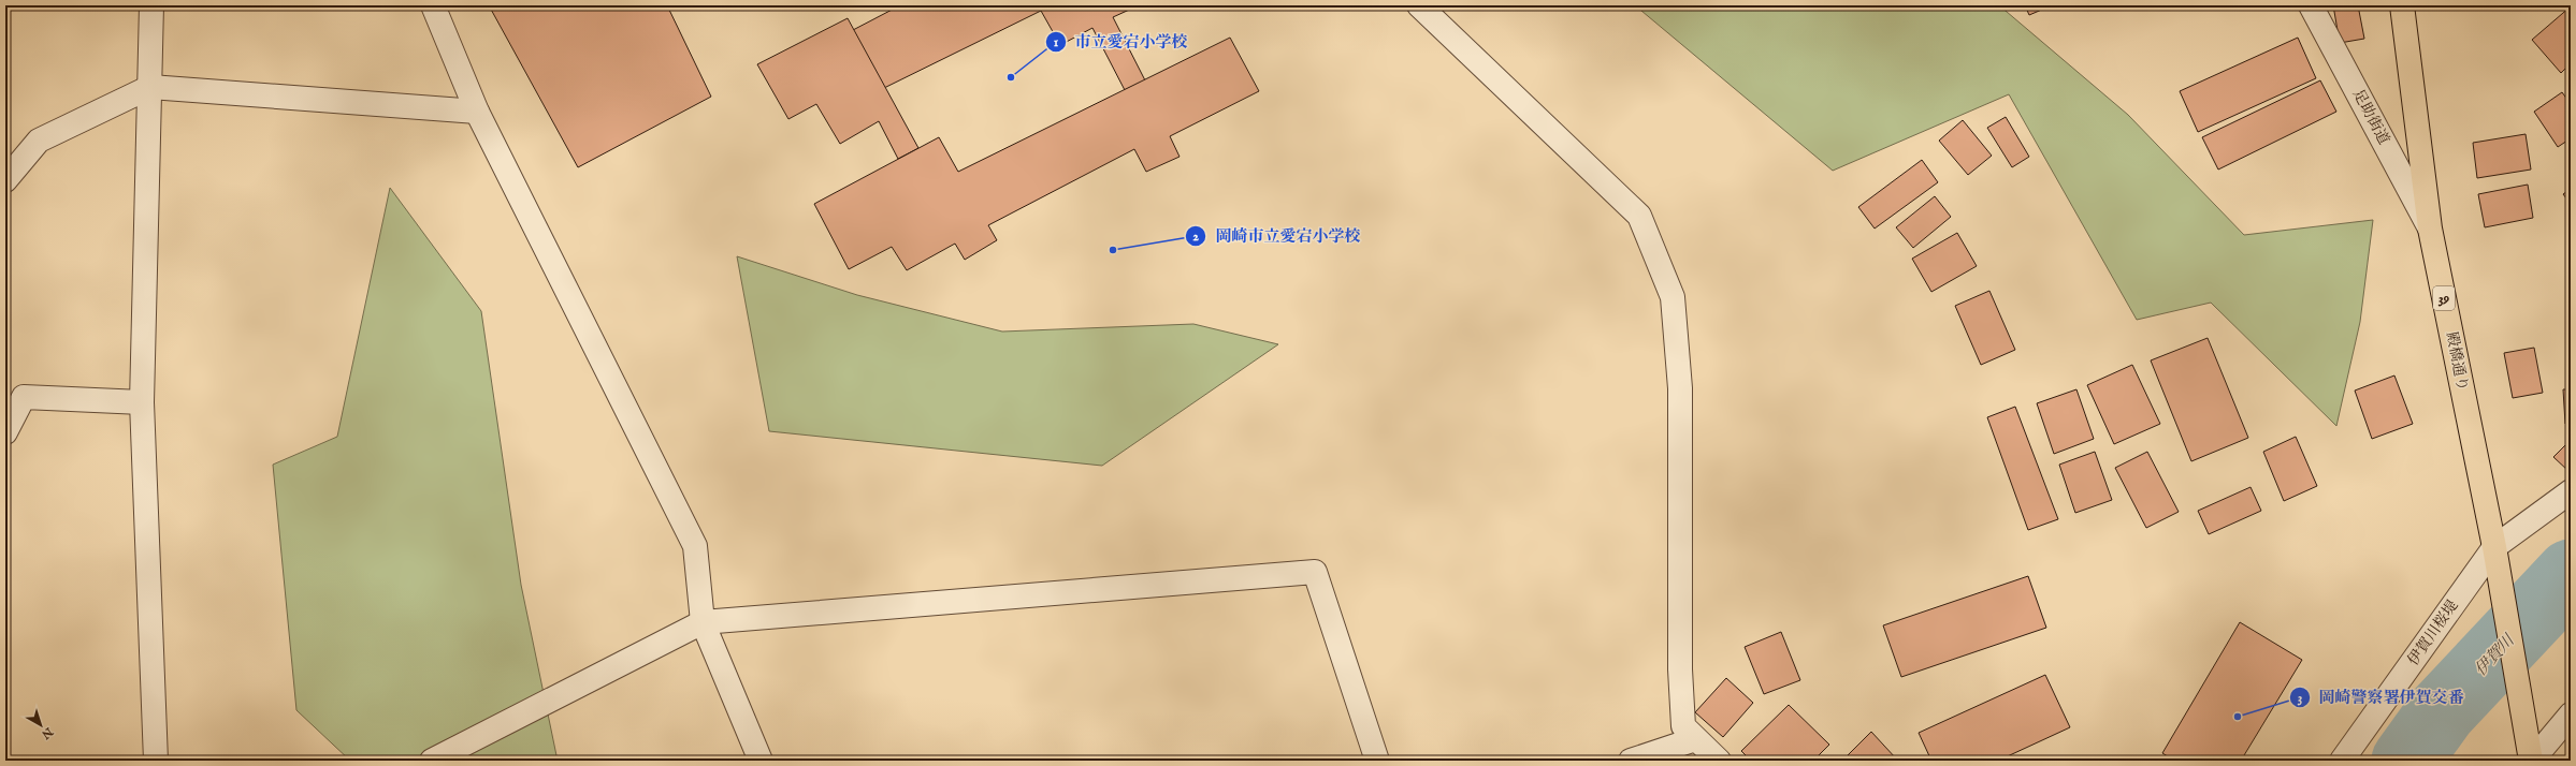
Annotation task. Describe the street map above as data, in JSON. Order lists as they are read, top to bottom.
{
  "streets": {
    "main road": ["39", "殿橋通り"],
    "street": ["足助街道", "伊賀川桜堤"]
  },
  "crossings": [
    ["足助街道", "殿橋通り"],
    ["殿橋通り", "伊賀川桜堤"]
  ],
  "water": ["伊賀川"],
  "places": ["市立愛宕小学校", "岡崎市立愛宕小学校", "岡崎警察署伊賀交番"],
  "north": "bottom right"
}
